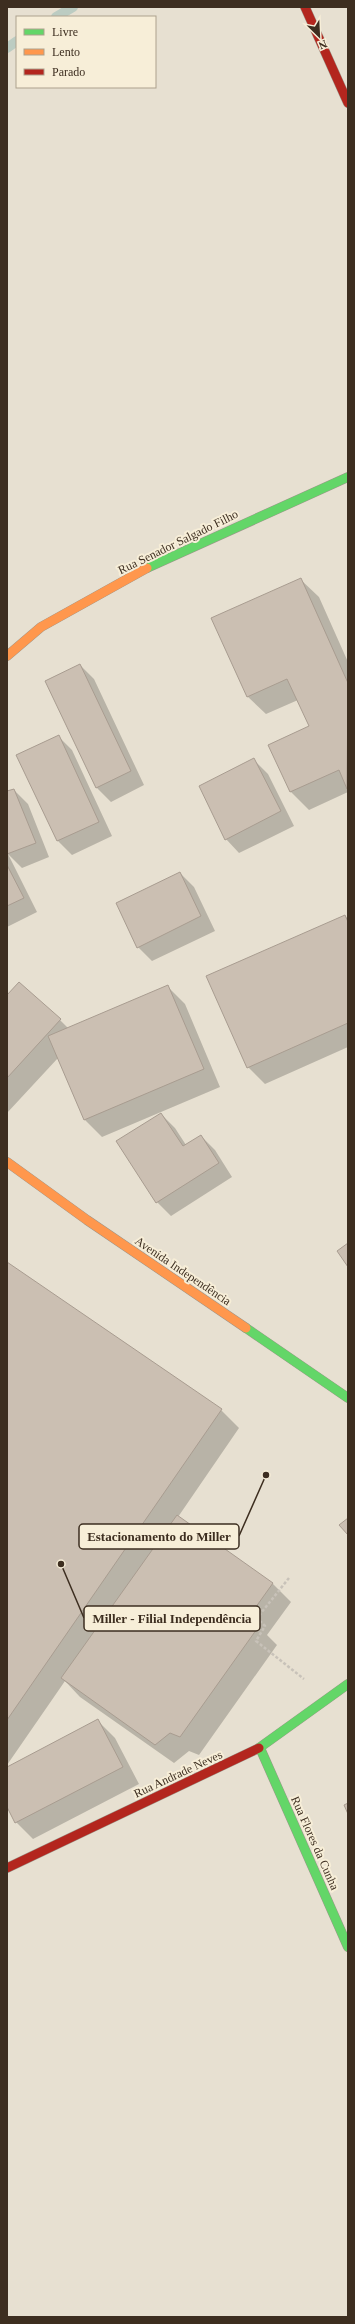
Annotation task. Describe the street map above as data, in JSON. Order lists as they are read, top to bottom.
{
  "streets": {
    "street": [
      "Rua Senador Salgado Filho",
      "Avenida Independência",
      "Rua Andrade Neves",
      "Rua Flores da Cunha"
    ]
  },
  "crossings": [
    ["Rua Andrade Neves", "Rua Flores da Cunha"]
  ],
  "places": ["Estacionamento do Miller", "Miller - Filial Independência"],
  "legend": ["Livre", "Lento", "Parado"],
  "north": "bottom right"
}
